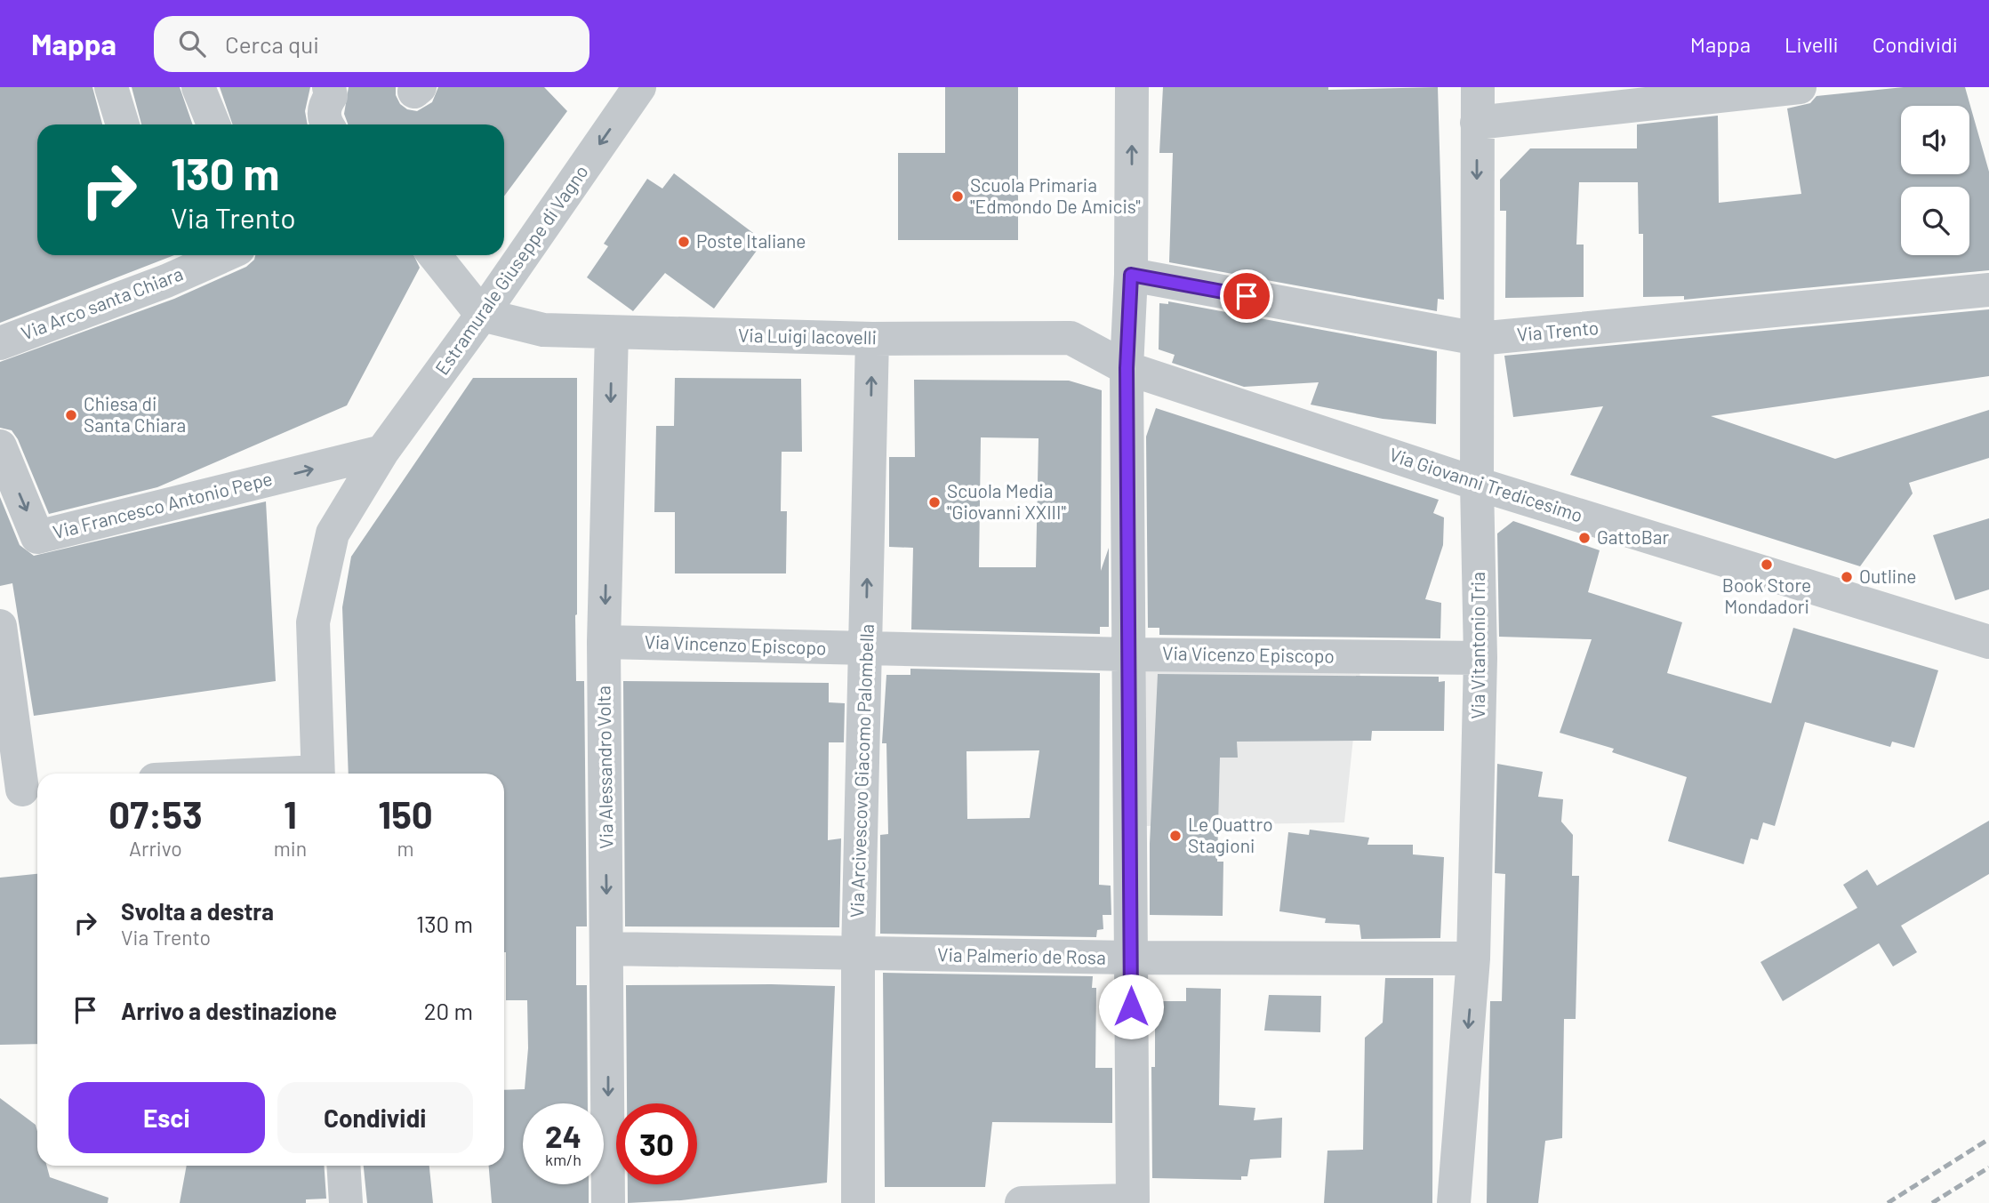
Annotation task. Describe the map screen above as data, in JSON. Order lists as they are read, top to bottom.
{
  "streets": {
    "street": [
      "Estramurale Giuseppe di Vagno",
      "Via Arco santa Chiara",
      "Via Trento",
      "Via Luigi Iacovelli",
      "Via Giovanni Tredicesimo",
      "Via Francesco Antonio Pepe",
      "Via Vincenzo Episcopo",
      "Via Vitantonio Tria",
      "Via Vicenzo Episcopo",
      "Via Alessandro Volta",
      "Via Arcivescovo Giacomo Palombella",
      "Via Palmerio de Rosa"
    ]
  },
  "crossings": [
    ["Estramurale Giuseppe di Vagno", "Via Luigi Iacovelli"],
    ["Estramurale Giuseppe di Vagno", "Via Francesco Antonio Pepe"],
    ["Via Trento", "Via Vitantonio Tria"],
    ["Via Luigi Iacovelli", "Via Giovanni Tredicesimo"],
    ["Via Luigi Iacovelli", "Via Alessandro Volta"],
    ["Via Luigi Iacovelli", "Via Arcivescovo Giacomo Palombella"],
    ["Via Giovanni Tredicesimo", "Via Vitantonio Tria"],
    ["Via Vincenzo Episcopo", "Via Vicenzo Episcopo"],
    ["Via Vincenzo Episcopo", "Via Alessandro Volta"],
    ["Via Vincenzo Episcopo", "Via Arcivescovo Giacomo Palombella"],
    ["Via Vitantonio Tria", "Via Vicenzo Episcopo"],
    ["Via Vitantonio Tria", "Via Palmerio de Rosa"],
    ["Via Vicenzo Episcopo", "Via Arcivescovo Giacomo Palombella"],
    ["Via Alessandro Volta", "Via Palmerio de Rosa"],
    ["Via Arcivescovo Giacomo Palombella", "Via Palmerio de Rosa"]
  ],
  "one_way": [
    "Estramurale Giuseppe di Vagno",
    "Via Francesco Antonio Pepe",
    "Via Vitantonio Tria",
    "Via Alessandro Volta"
  ],
  "places": [
    "Scuola Primaria \"Edmondo De Amicis\"",
    "Poste Italiane",
    "Chiesa di Santa Chiara",
    "Scuola Media \"Giovanni XXIII\"",
    "GattoBar",
    "Book Store Mondadori",
    "Outline",
    "Le Quattro Stagioni"
  ],
  "page": {
    "header": "Mappa",
    "search": "Cerca qui",
    "nav": ["Mappa", "Livelli", "Condividi"],
    "turn": ["130 m", "Via Trento"],
    "eta": [
      "07:53",
      "Arrivo",
      "1",
      "min",
      "150",
      "m"
    ],
    "list": [
      {
        "name": "Svolta a destra",
        "note": "Via Trento",
        "value": "130 m"
      },
      {
        "name": "Arrivo a destinazione",
        "value": "20 m"
      }
    ],
    "buttons": ["Esci", "Condividi"],
    "speed": "24 km/h",
    "limit": "30"
  }
}
